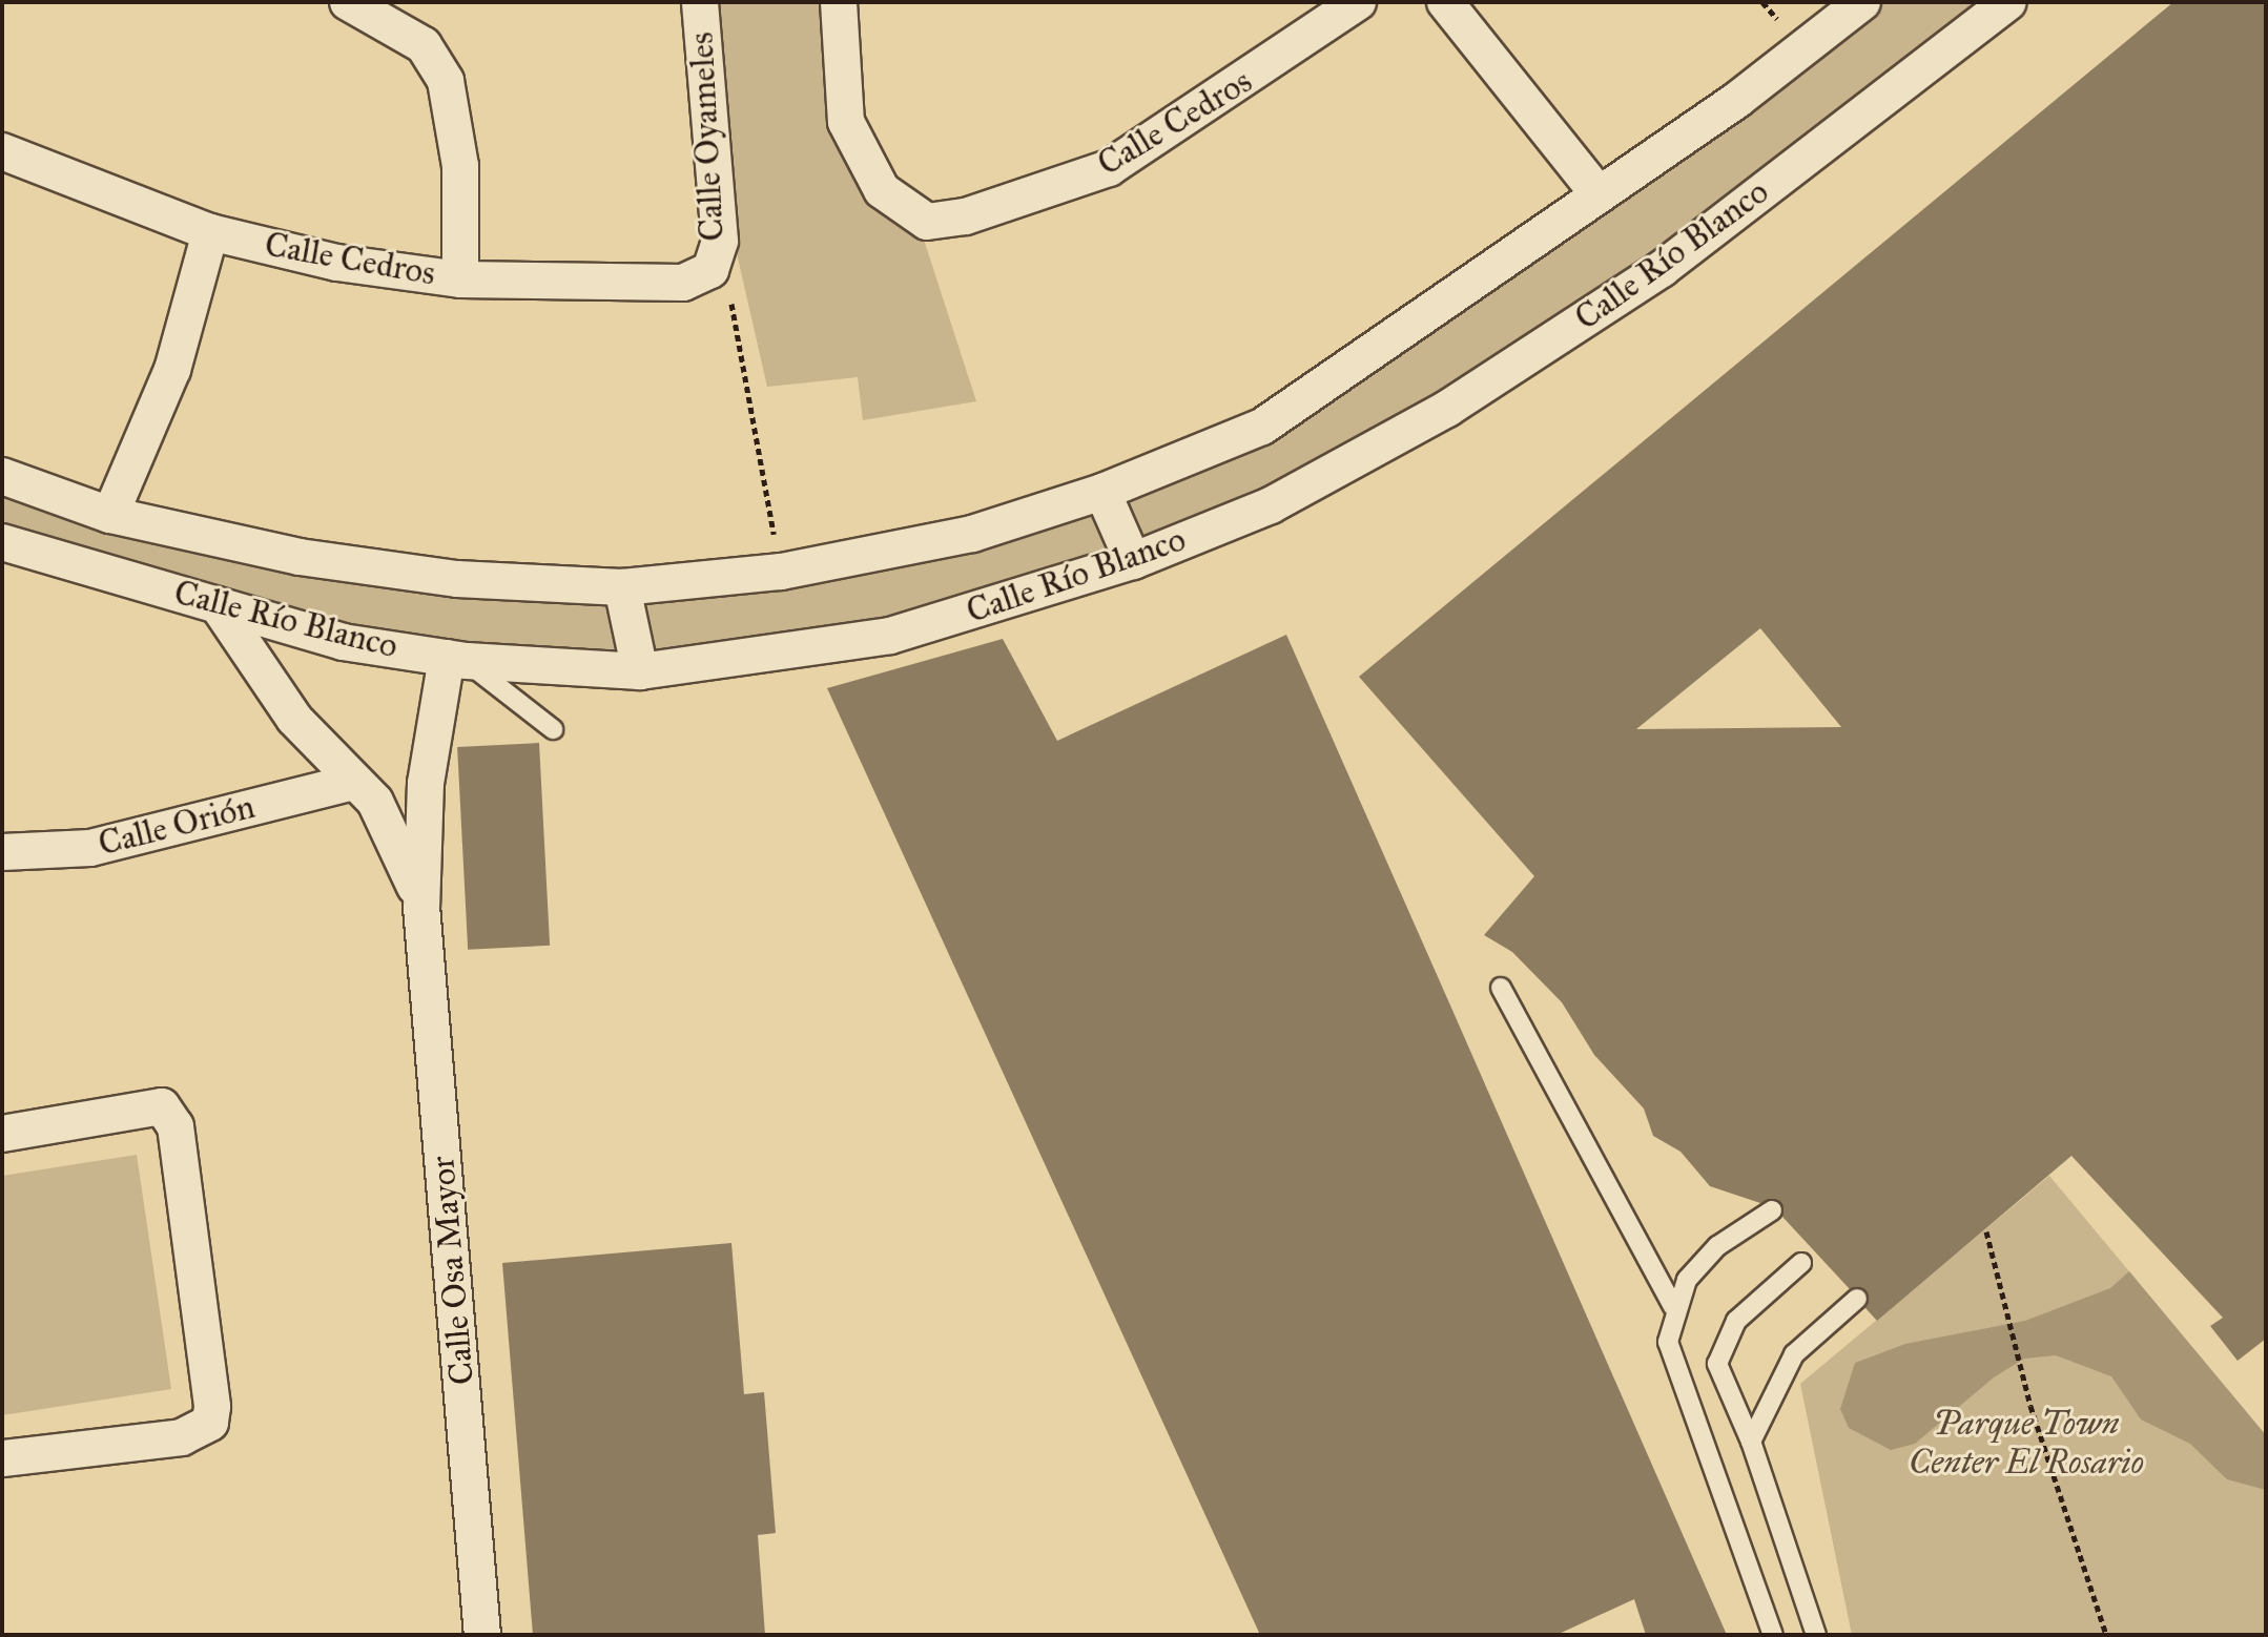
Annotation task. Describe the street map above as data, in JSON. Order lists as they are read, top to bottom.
{
  "streets": {
    "street": [
      "Calle Cedros",
      "Calle Oyameles",
      "Calle Río Blanco",
      "Calle Orión",
      "Calle Osa Mayor"
    ]
  },
  "crossings": [
    ["Calle Cedros", "Calle Oyameles"],
    ["Calle Río Blanco", "Calle Osa Mayor"],
    ["Calle Orión", "Calle Osa Mayor"]
  ],
  "parks": ["Parque Town Center El Rosario"]
}
